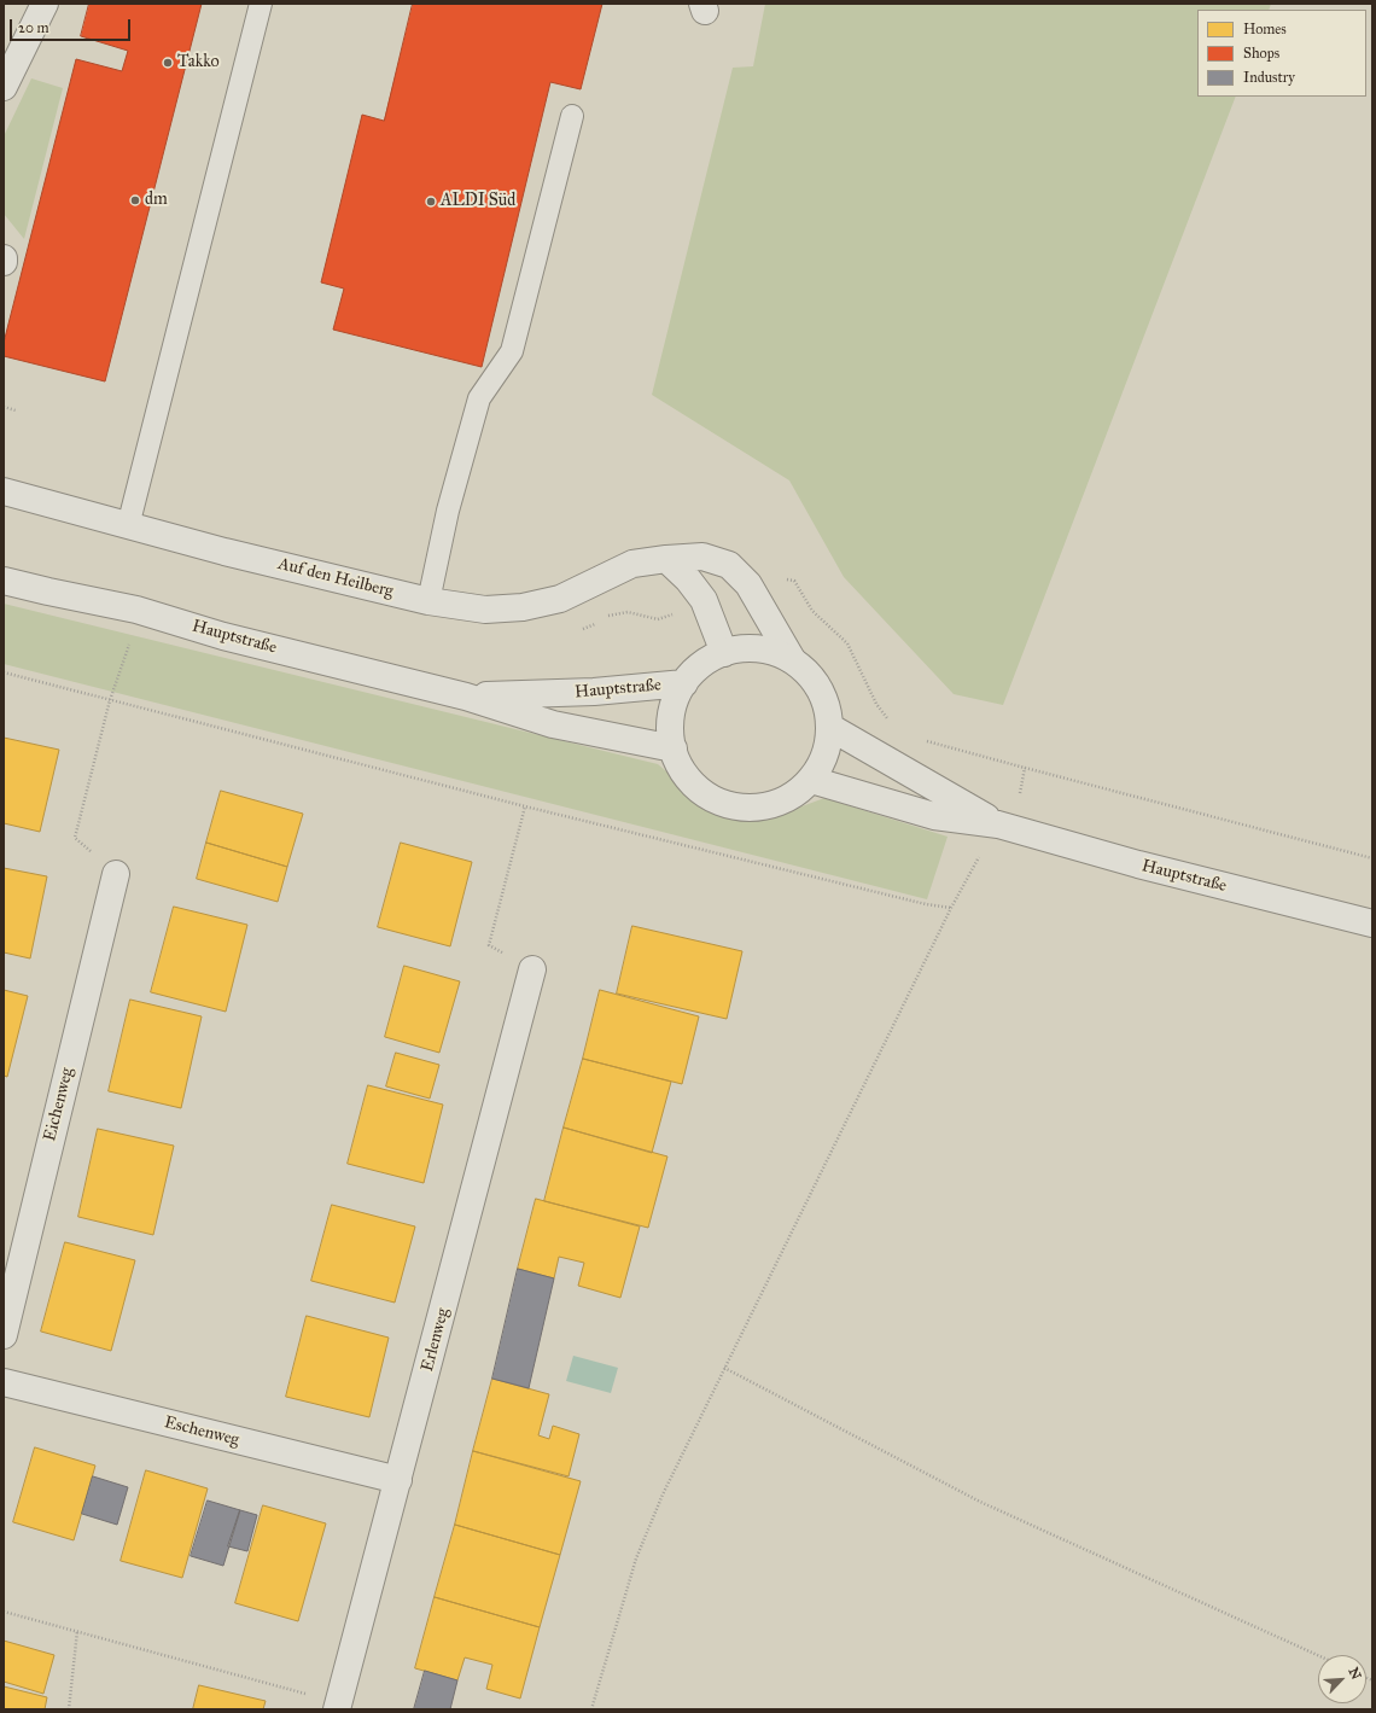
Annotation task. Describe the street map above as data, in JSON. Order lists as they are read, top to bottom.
{
  "streets": {
    "street": [
      "Auf den Heilberg",
      "Hauptstraße",
      "Eichenweg",
      "Erlenweg",
      "Eschenweg"
    ]
  },
  "crossings": [
    ["Auf den Heilberg", "Hauptstraße"],
    ["Erlenweg", "Eschenweg"]
  ],
  "places": ["Takko", "dm", "ALDI Süd"],
  "legend": ["Homes", "Shops", "Industry"],
  "scale_bar": "20 m",
  "north": "top right"
}
